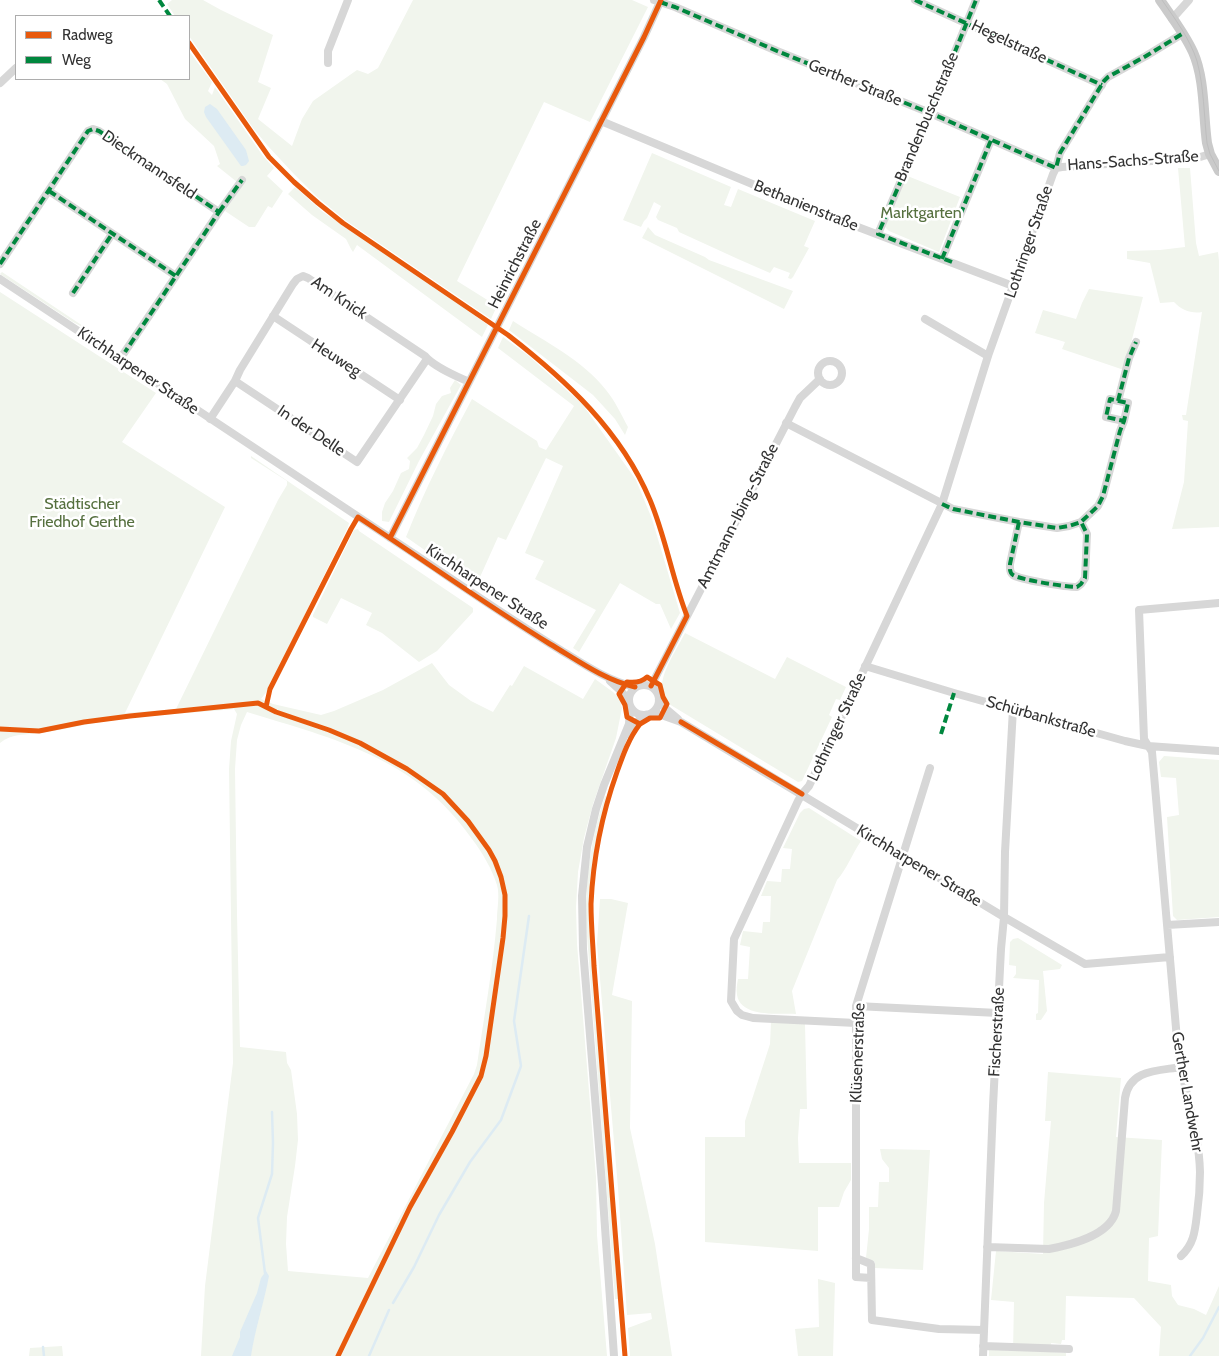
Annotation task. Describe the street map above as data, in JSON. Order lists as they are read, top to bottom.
{
  "streets": {
    "street": [
      "Hegelstraße",
      "Gerther Straße",
      "Brandenbuschstraße",
      "Hans-Sachs-Straße",
      "Dieckmannsfeld",
      "Bethanienstraße",
      "Lothringer Straße",
      "Heinrichstraße",
      "Am Knick",
      "Heuweg",
      "Kirchharpener Straße",
      "In der Delle",
      "Amtmann-Ibing-Straße",
      "Schürbankstraße",
      "Fischerstraße",
      "Klüsenerstraße",
      "Gerther Landwehr"
    ]
  },
  "crossings": [
    ["Hegelstraße", "Brandenbuschstraße"],
    ["Hegelstraße", "Lothringer Straße"],
    ["Gerther Straße", "Brandenbuschstraße"],
    ["Gerther Straße", "Hans-Sachs-Straße"],
    ["Gerther Straße", "Lothringer Straße"],
    ["Gerther Straße", "Heinrichstraße"],
    ["Brandenbuschstraße", "Bethanienstraße"],
    ["Hans-Sachs-Straße", "Lothringer Straße"],
    ["Bethanienstraße", "Lothringer Straße"],
    ["Bethanienstraße", "Heinrichstraße"],
    ["Lothringer Straße", "Kirchharpener Straße"],
    ["Lothringer Straße", "Schürbankstraße"],
    ["Lothringer Straße", "Klüsenerstraße"],
    ["Heinrichstraße", "Am Knick"],
    ["Heinrichstraße", "Kirchharpener Straße"],
    ["Am Knick", "Heuweg"],
    ["Am Knick", "Kirchharpener Straße"],
    ["Am Knick", "In der Delle"],
    ["Heuweg", "In der Delle"],
    ["Kirchharpener Straße", "Amtmann-Ibing-Straße"],
    ["Kirchharpener Straße", "Fischerstraße"],
    ["Kirchharpener Straße", "Klüsenerstraße"],
    ["Kirchharpener Straße", "Gerther Landwehr"],
    ["Schürbankstraße", "Fischerstraße"],
    ["Schürbankstraße", "Gerther Landwehr"]
  ],
  "parks": ["Marktgarten", "Städtischer Friedhof Gerthe"],
  "legend": ["Radweg", "Weg"]
}
